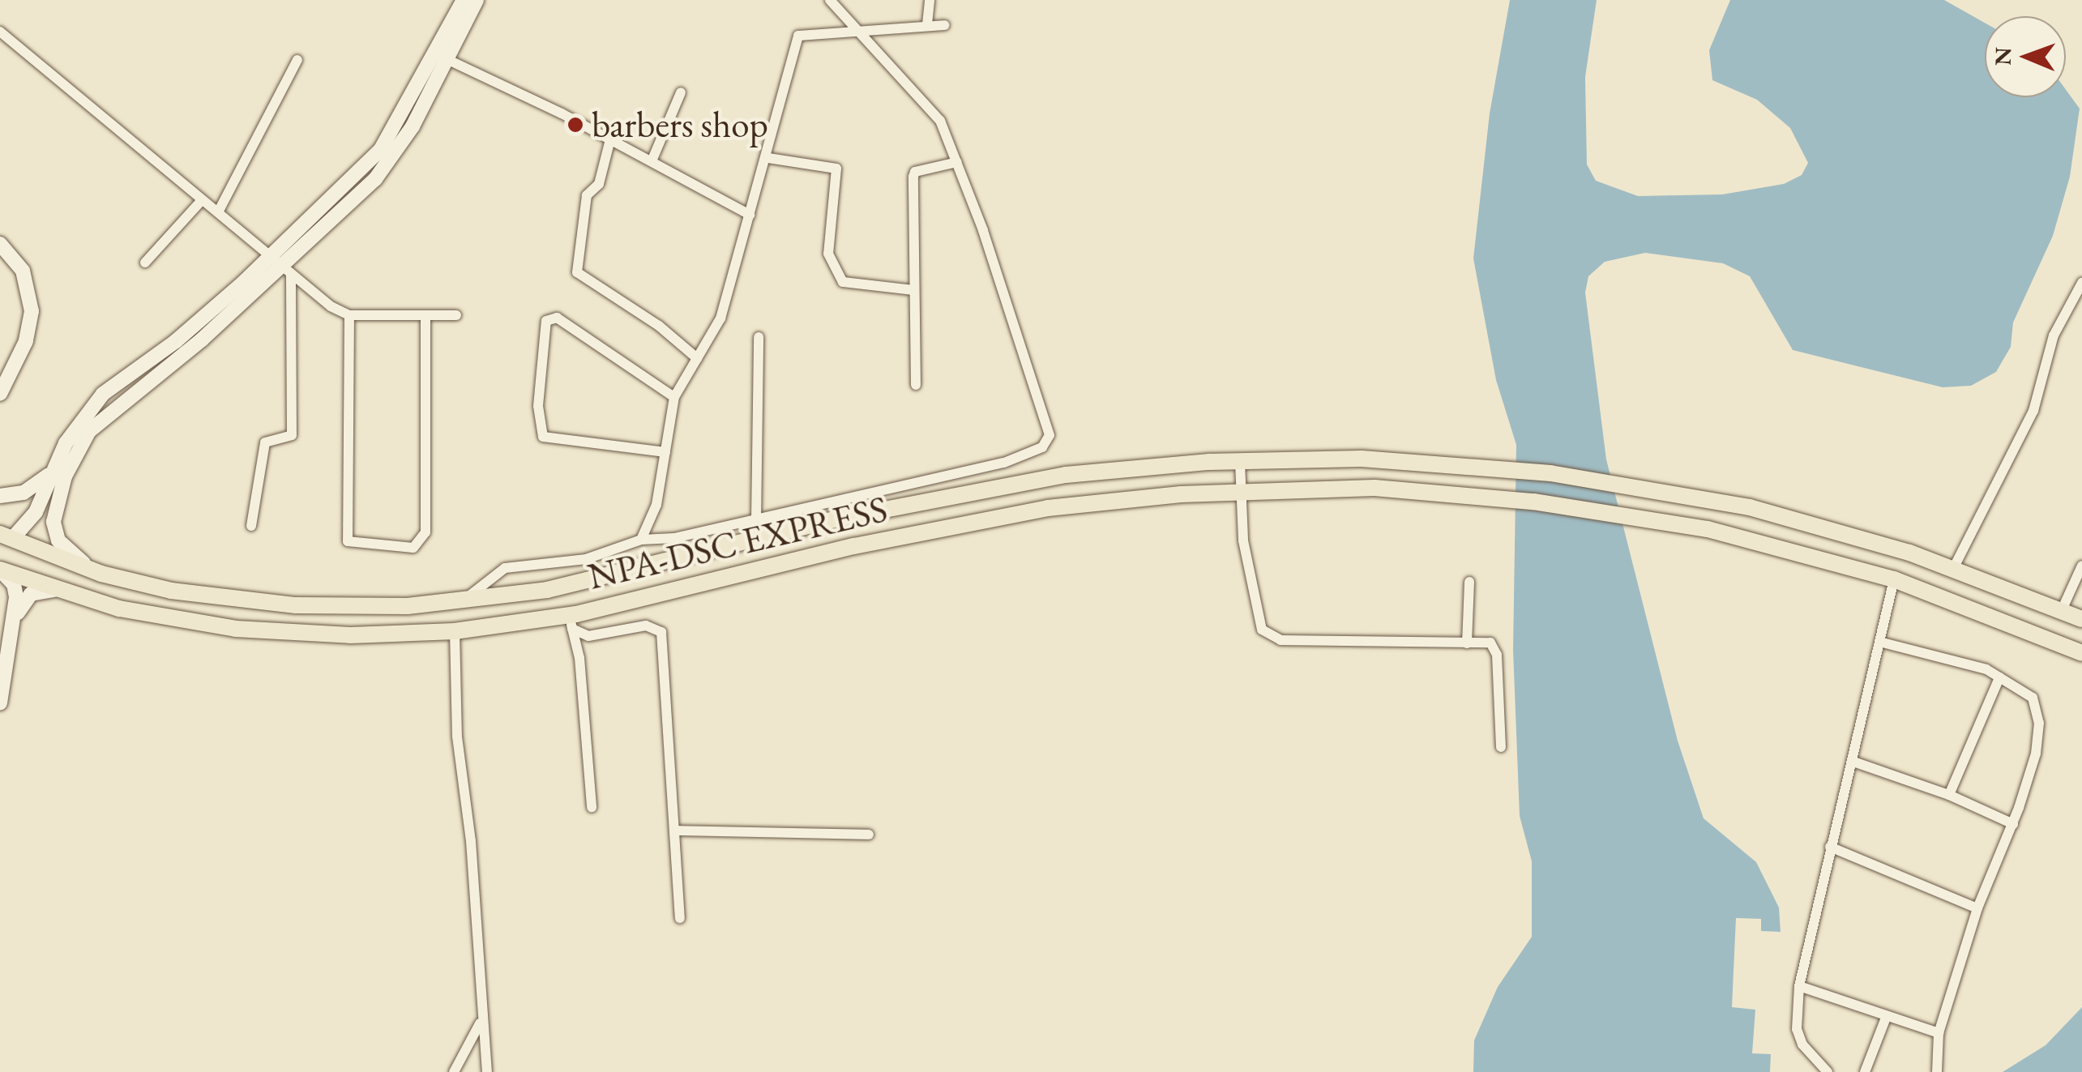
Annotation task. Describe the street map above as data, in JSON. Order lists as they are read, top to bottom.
{
  "streets": {
    "main road": ["NPA-DSC EXPRESS"]
  },
  "places": ["barbers shop"],
  "north": "left"
}
